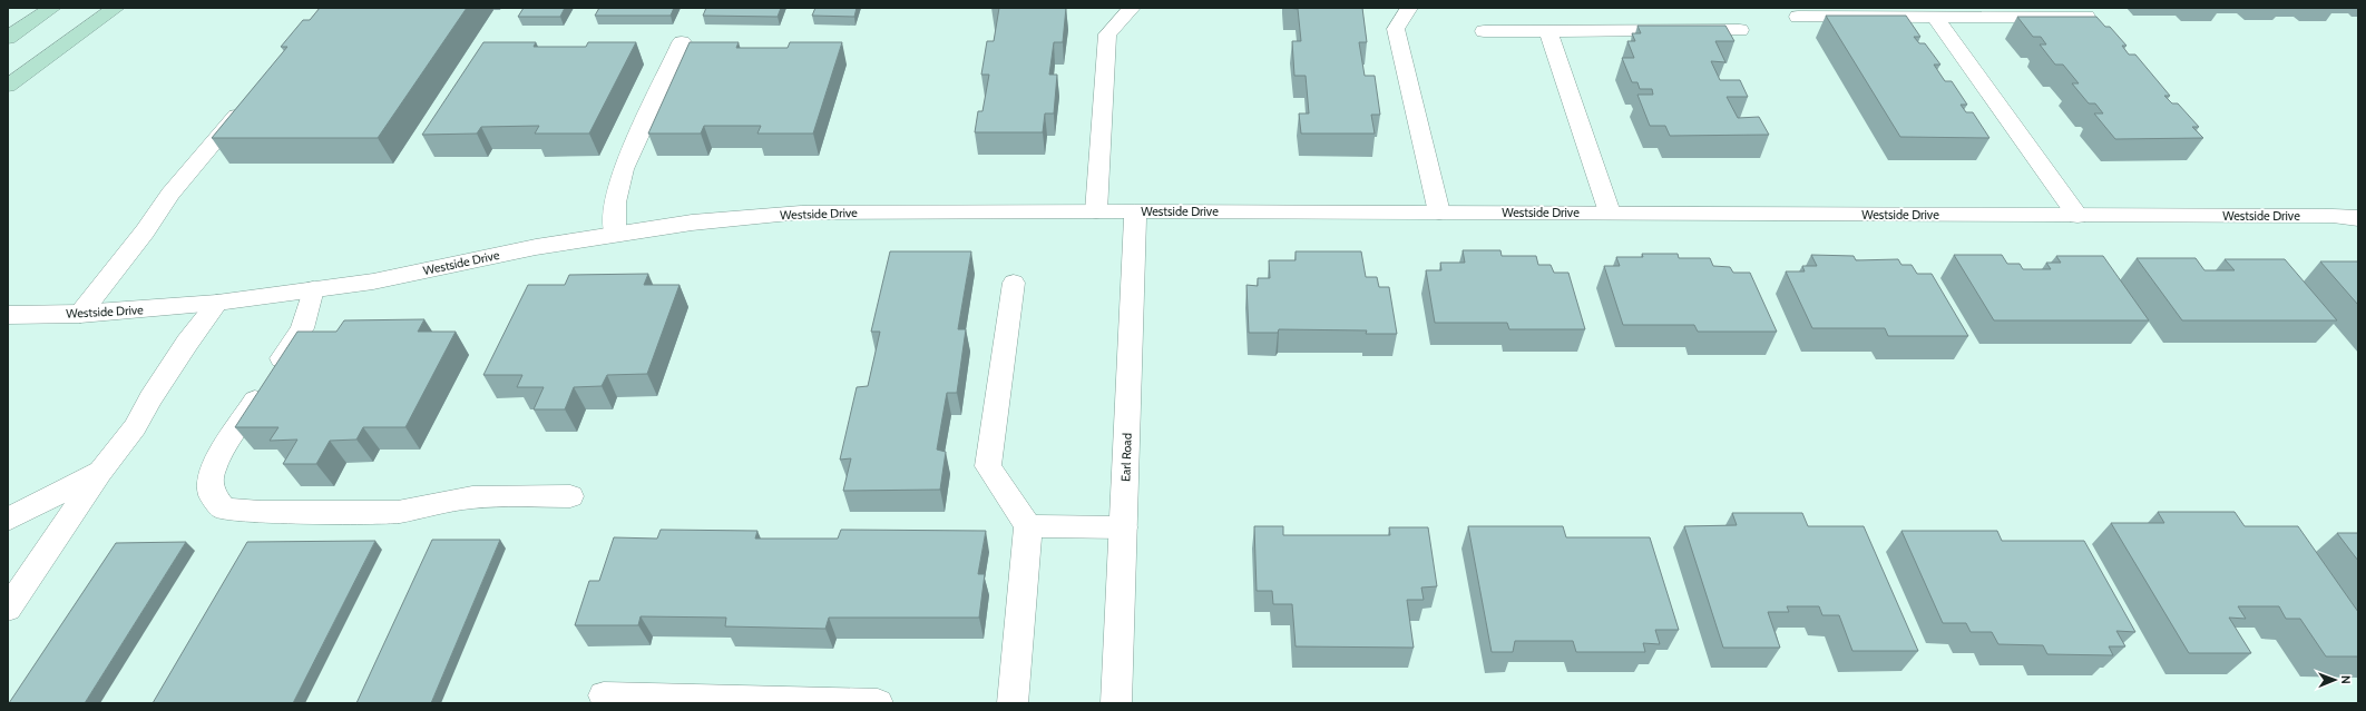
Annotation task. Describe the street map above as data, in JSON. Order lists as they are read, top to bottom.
{
  "streets": {
    "street": ["Westside Drive", "Earl Road"]
  },
  "crossings": [
    ["Westside Drive", "Earl Road"]
  ],
  "north": "right"
}
